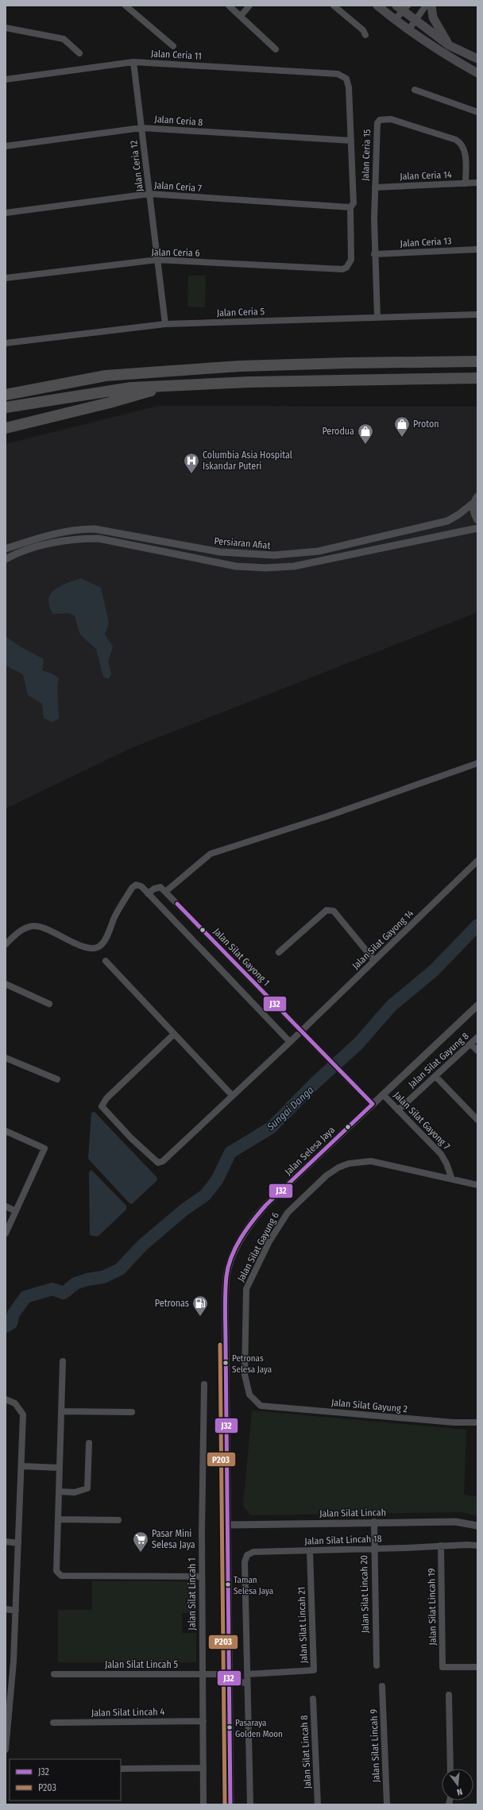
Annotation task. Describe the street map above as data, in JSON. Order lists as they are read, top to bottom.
{
  "streets": {
    "street": [
      "Jalan Ceria 11",
      "Jalan Ceria 8",
      "Jalan Ceria 15",
      "Jalan Ceria 12",
      "Jalan Ceria 14",
      "Jalan Ceria 7",
      "Jalan Ceria 13",
      "Jalan Ceria 6",
      "Jalan Ceria 5",
      "Persiaran Afiat",
      "Jalan Silat Gayong 14",
      "Jalan Silat Gayong 1",
      "Jalan Silat Gayung 8",
      "Jalan Silat Gayong 7",
      "Jalan Selesa Jaya",
      "Jalan Silat Gayung 6",
      "Jalan Silat Gayung 2",
      "Jalan Silat Lincah",
      "Jalan Silat Lincah 18",
      "Jalan Silat Lincah 1",
      "Jalan Silat Lincah 20",
      "Jalan Silat Lincah 19",
      "Jalan Silat Lincah 21",
      "Jalan Silat Lincah 5",
      "Jalan Silat Lincah 4",
      "Jalan Silat Lincah 9",
      "Jalan Silat Lincah 8"
    ]
  },
  "crossings": [
    ["Jalan Ceria 11", "Jalan Ceria 8"],
    ["Jalan Ceria 11", "Jalan Ceria 12"],
    ["Jalan Ceria 8", "Jalan Ceria 12"],
    ["Jalan Ceria 15", "Jalan Ceria 14"],
    ["Jalan Ceria 15", "Jalan Ceria 13"],
    ["Jalan Ceria 15", "Jalan Ceria 5"],
    ["Jalan Ceria 12", "Jalan Ceria 7"],
    ["Jalan Ceria 12", "Jalan Ceria 6"],
    ["Jalan Ceria 12", "Jalan Ceria 5"],
    ["Jalan Ceria 7", "Jalan Ceria 6"],
    ["Jalan Silat Gayong 14", "Jalan Silat Gayong 1"],
    ["Jalan Silat Gayong 1", "Jalan Selesa Jaya"],
    ["Jalan Silat Gayung 8", "Jalan Silat Gayong 7"],
    ["Jalan Silat Gayong 7", "Jalan Selesa Jaya"],
    ["Jalan Silat Gayong 7", "Jalan Silat Gayung 6"],
    ["Jalan Selesa Jaya", "Jalan Silat Lincah"],
    ["Jalan Selesa Jaya", "Jalan Silat Lincah 5"],
    ["Jalan Silat Gayung 6", "Jalan Silat Gayung 2"],
    ["Jalan Silat Lincah", "Jalan Silat Lincah 20"],
    ["Jalan Silat Lincah 18", "Jalan Silat Lincah 20"],
    ["Jalan Silat Lincah 18", "Jalan Silat Lincah 19"],
    ["Jalan Silat Lincah 18", "Jalan Silat Lincah 21"],
    ["Jalan Silat Lincah 1", "Jalan Silat Lincah 5"],
    ["Jalan Silat Lincah 1", "Jalan Silat Lincah 4"]
  ],
  "water": ["Sungai Danga"],
  "places": {
    "shop": ["Proton", "Perodua"],
    "hospital": ["Columbia Asia Hospital Iskandar Puteri"],
    "fuel station": ["Petronas"],
    "other": ["Petronas Selesa Jaya", "Taman Selesa Jaya", "Pasaraya Golden Moon"],
    "supermarket": ["Pasar Mini Selesa Jaya"]
  },
  "lines": ["transit line J32", "transit line P203"],
  "legend": ["J32", "P203"],
  "north": "bottom"
}
